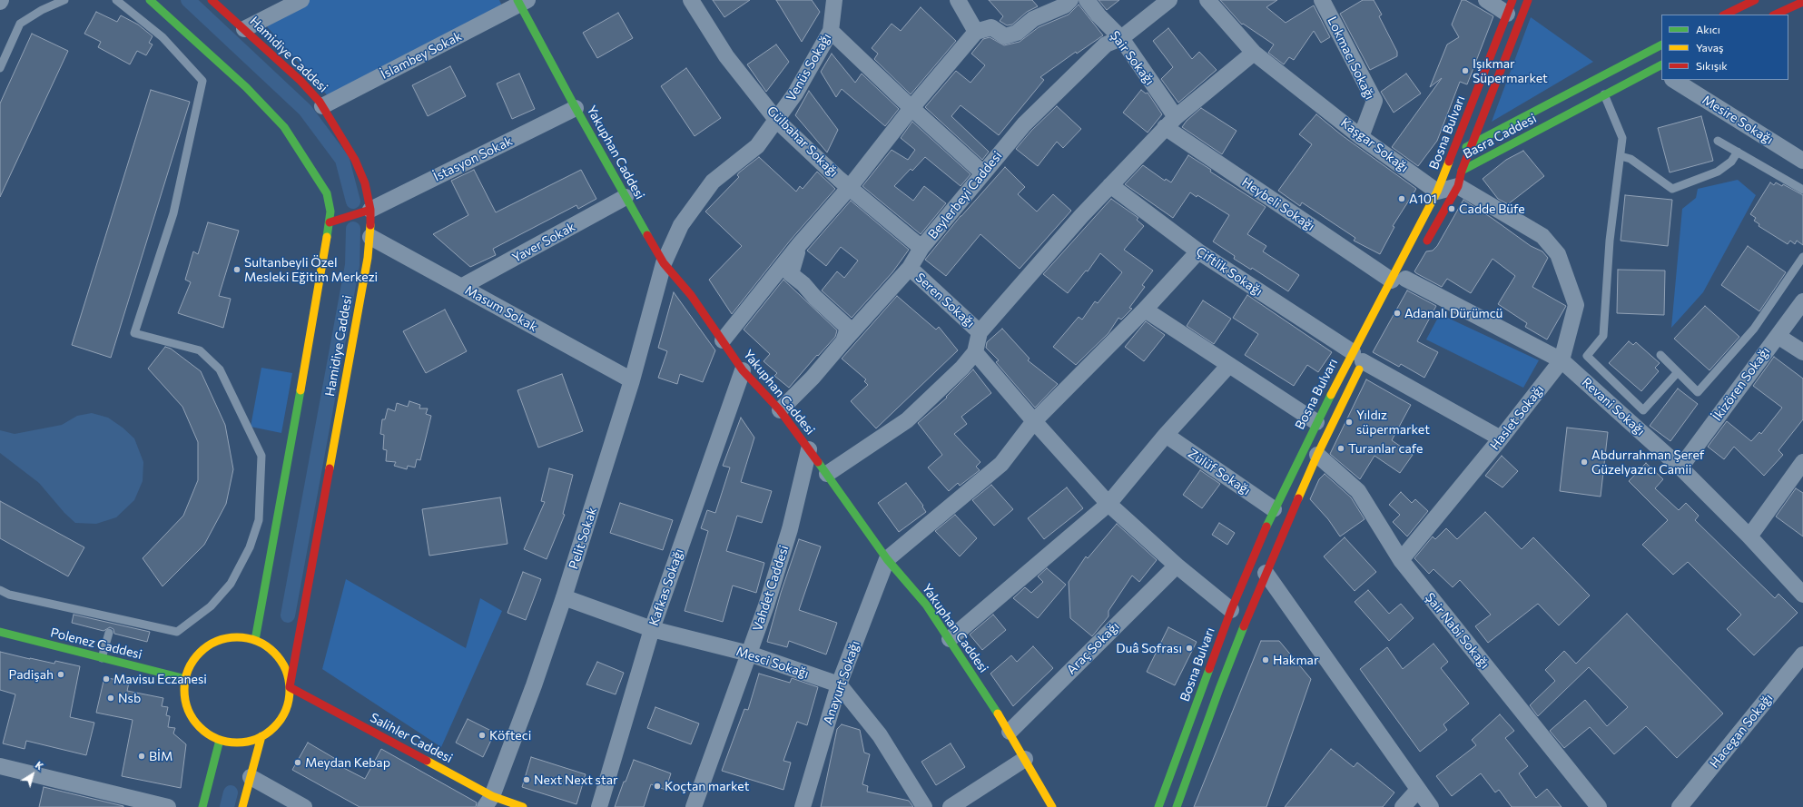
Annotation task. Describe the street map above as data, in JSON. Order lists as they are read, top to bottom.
{
  "streets": {
    "street": [
      "Hamidiye Caddesi",
      "İslambey Sokak",
      "Şair Sokağı",
      "Lokmacı Sokağı",
      "Venüs Sokağı",
      "Mesire Sokağı",
      "Bosna Bulvarı",
      "Basra Caddesi",
      "Gülbahar Sokağı",
      "Kaşgar Sokağı",
      "Yakuphan Caddesi",
      "İstasyon Sokak",
      "Beylerbeyi Caddesi",
      "Heybeli Sokağı",
      "Yaver Sokak",
      "Çiftlik Sokağı",
      "Seren Sokağı",
      "Masum Sokak",
      "İkizören Sokağı",
      "Revani Sokağı",
      "Haslet Sokağı",
      "Zülüf Sokağı",
      "Pelit Sokak",
      "Kafkas Sokağı",
      "Vahdet Caddesi",
      "Şair Nabi Sokağı",
      "Polenez Caddesi",
      "Araç Sokağı",
      "Mesci Sokağı",
      "Anayurt Sokağı",
      "Hacegan Sokağı",
      "Salihler Caddesi"
    ]
  },
  "crossings": [
    ["Hamidiye Caddesi", "İslambey Sokak"],
    ["Hamidiye Caddesi", "İstasyon Sokak"],
    ["Hamidiye Caddesi", "Masum Sokak"],
    ["Hamidiye Caddesi", "Polenez Caddesi"],
    ["Hamidiye Caddesi", "Salihler Caddesi"],
    ["İslambey Sokak", "Yakuphan Caddesi"],
    ["Şair Sokağı", "Beylerbeyi Caddesi"],
    ["Şair Sokağı", "Heybeli Sokağı"],
    ["Lokmacı Sokağı", "Kaşgar Sokağı"],
    ["Venüs Sokağı", "Gülbahar Sokağı"],
    ["Venüs Sokağı", "Yakuphan Caddesi"],
    ["Venüs Sokağı", "Pelit Sokak"],
    ["Bosna Bulvarı", "Basra Caddesi"],
    ["Bosna Bulvarı", "Kaşgar Sokağı"],
    ["Bosna Bulvarı", "Heybeli Sokağı"],
    ["Bosna Bulvarı", "Çiftlik Sokağı"],
    ["Bosna Bulvarı", "Revani Sokağı"],
    ["Bosna Bulvarı", "Zülüf Sokağı"],
    ["Bosna Bulvarı", "Şair Nabi Sokağı"],
    ["Basra Caddesi", "Haslet Sokağı"],
    ["Gülbahar Sokağı", "Beylerbeyi Caddesi"],
    ["Yakuphan Caddesi", "İstasyon Sokak"],
    ["Yakuphan Caddesi", "Beylerbeyi Caddesi"],
    ["Yakuphan Caddesi", "Yaver Sokak"],
    ["Yakuphan Caddesi", "Pelit Sokak"],
    ["Yakuphan Caddesi", "Kafkas Sokağı"],
    ["Yakuphan Caddesi", "Vahdet Caddesi"],
    ["Yakuphan Caddesi", "Araç Sokağı"],
    ["Yakuphan Caddesi", "Anayurt Sokağı"],
    ["Beylerbeyi Caddesi", "Seren Sokağı"],
    ["Heybeli Sokağı", "Revani Sokağı"],
    ["Yaver Sokak", "Masum Sokak"],
    ["Çiftlik Sokağı", "Haslet Sokağı"],
    ["Masum Sokak", "Pelit Sokak"],
    ["İkizören Sokağı", "Revani Sokağı"],
    ["Revani Sokağı", "Haslet Sokağı"],
    ["Haslet Sokağı", "Şair Nabi Sokağı"],
    ["Pelit Sokak", "Mesci Sokağı"],
    ["Pelit Sokak", "Salihler Caddesi"],
    ["Kafkas Sokağı", "Mesci Sokağı"],
    ["Vahdet Caddesi", "Mesci Sokağı"],
    ["Polenez Caddesi", "Salihler Caddesi"],
    ["Mesci Sokağı", "Anayurt Sokağı"]
  ],
  "places": [
    "Işıkmar Süpermarket",
    "A101",
    "Cadde Büfe",
    "Sultanbeyli Özel Mesleki Eğitim Merkezi",
    "Adanalı Dürümcü",
    "Yıldız süpermarket",
    "Turanlar cafe",
    "Abdurrahman Şeref Güzelyazıcı Camii",
    "Duâ Sofrası",
    "Hakmar",
    "Padişah",
    "Mavisu Eczanesi",
    "Nsb",
    "Köfteci",
    "BİM",
    "Meydan Kebap",
    "Next Next star",
    "Koçtan market"
  ],
  "legend": ["Akıcı", "Yavaş", "Sıkışık"],
  "north": "top right"
}
